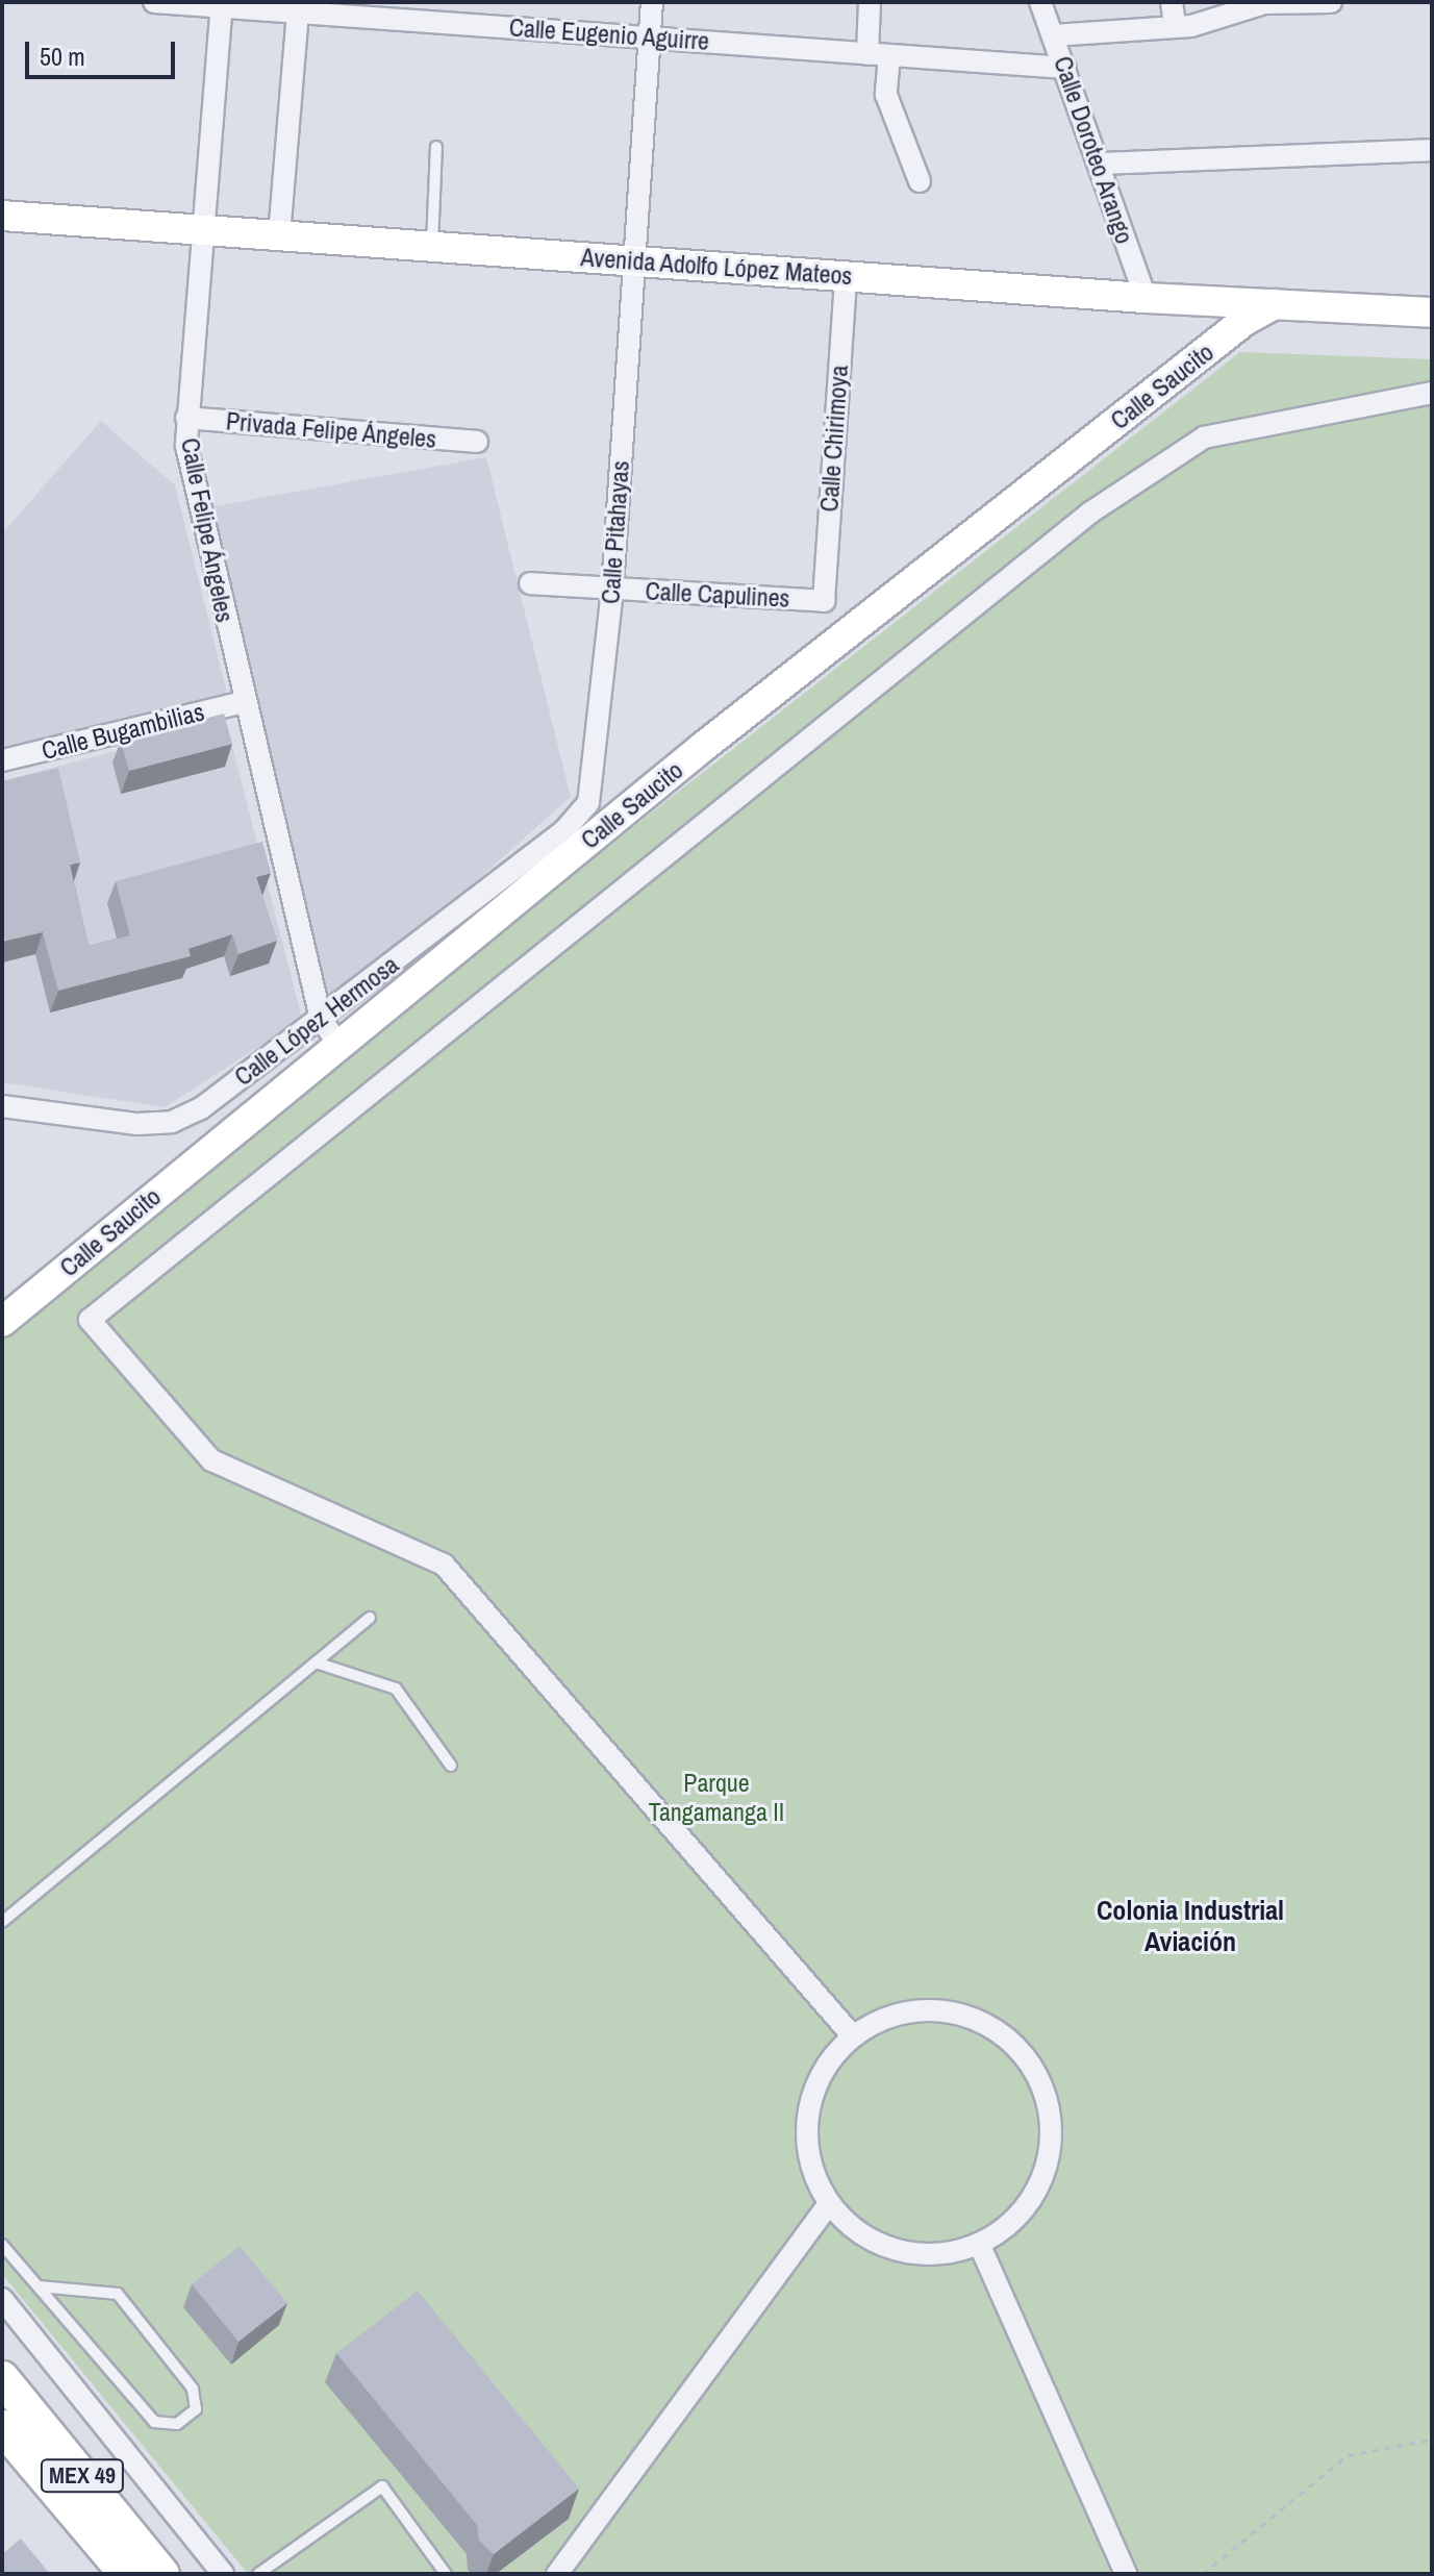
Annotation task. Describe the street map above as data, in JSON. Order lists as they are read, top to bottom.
{
  "streets": {
    "main road": ["MEX 49"],
    "street": [
      "Calle Eugenio Aguirre",
      "Calle Doroteo Arango",
      "Avenida Adolfo López Mateos",
      "Calle Saucito",
      "Privada Felipe Ángeles",
      "Calle Chirimoya",
      "Calle Felipe Ángeles",
      "Calle Pitahayas",
      "Calle Capulines",
      "Calle Bugambilias",
      "Calle López Hermosa"
    ]
  },
  "crossings": [
    ["Calle Eugenio Aguirre", "Calle Doroteo Arango"],
    ["Calle Eugenio Aguirre", "Calle Felipe Ángeles"],
    ["Calle Eugenio Aguirre", "Calle Pitahayas"],
    ["Calle Doroteo Arango", "Avenida Adolfo López Mateos"],
    ["Avenida Adolfo López Mateos", "Calle Saucito"],
    ["Avenida Adolfo López Mateos", "Calle Chirimoya"],
    ["Avenida Adolfo López Mateos", "Calle Felipe Ángeles"],
    ["Avenida Adolfo López Mateos", "Calle Pitahayas"],
    ["Calle Saucito", "Calle Felipe Ángeles"],
    ["Privada Felipe Ángeles", "Calle Felipe Ángeles"],
    ["Calle Chirimoya", "Calle Capulines"],
    ["Calle Felipe Ángeles", "Calle Bugambilias"],
    ["Calle Felipe Ángeles", "Calle López Hermosa"],
    ["Calle Pitahayas", "Calle Capulines"],
    ["Calle Pitahayas", "Calle López Hermosa"]
  ],
  "districts": ["Colonia Industrial Aviación"],
  "parks": ["Parque Tangamanga II"],
  "scale_bar": "50 m"
}
